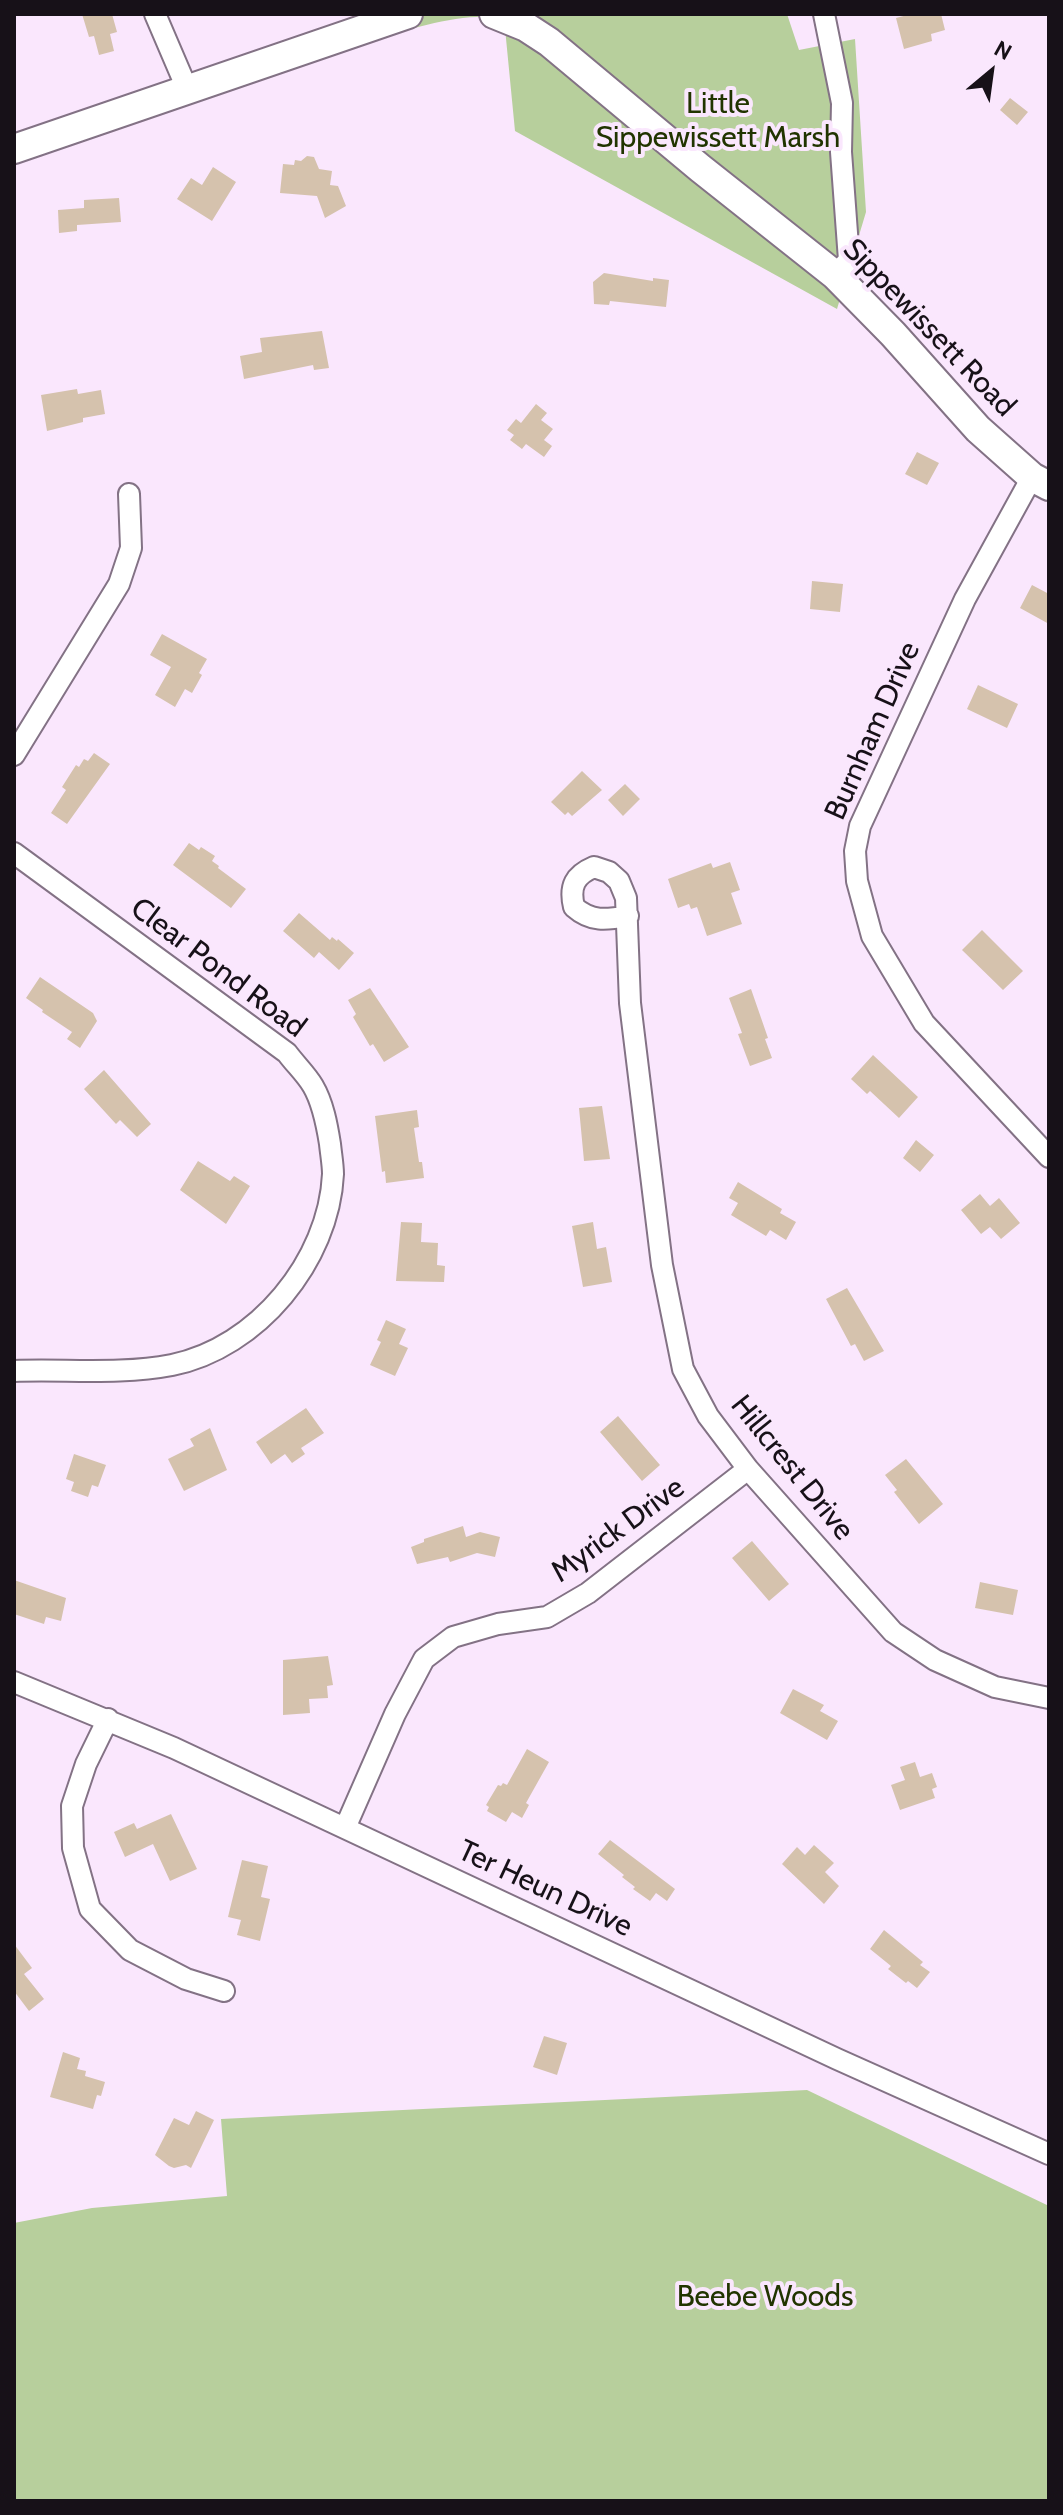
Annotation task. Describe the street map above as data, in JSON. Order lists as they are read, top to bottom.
{
  "streets": {
    "main road": ["Sippewissett Road"],
    "street": [
      "Burnham Drive",
      "Clear Pond Road",
      "Hillcrest Drive",
      "Myrick Drive",
      "Ter Heun Drive"
    ]
  },
  "crossings": [
    ["Sippewissett Road", "Burnham Drive"],
    ["Hillcrest Drive", "Myrick Drive"],
    ["Myrick Drive", "Ter Heun Drive"]
  ],
  "parks": ["Little Sippewissett Marsh", "Beebe Woods"],
  "north": "top right"
}
